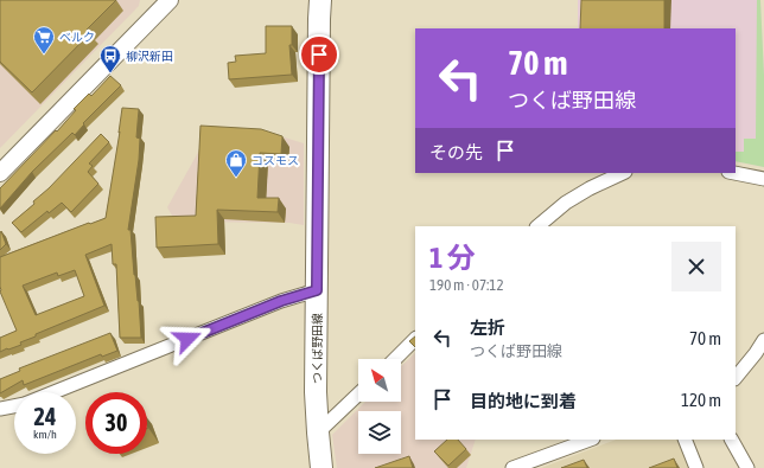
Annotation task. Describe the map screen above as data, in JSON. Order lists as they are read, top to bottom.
{
  "streets": {
    "main road": ["つくば野田線"]
  },
  "places": {
    "supermarket": ["ベルク"],
    "bus stop": ["柳沢新田"],
    "shop": ["コスモス"]
  },
  "north": "top left",
  "page": {
    "turn": ["70 m", "つくば野田線"],
    "then": "その先",
    "heading": ["1 分", "190 m · 07:12"],
    "list": [
      {
        "name": "左折",
        "note": "つくば野田線",
        "value": "70 m"
      },
      {
        "name": "目的地に到着",
        "value": "120 m"
      }
    ],
    "speed": "24 km/h",
    "limit": "30"
  }
}
